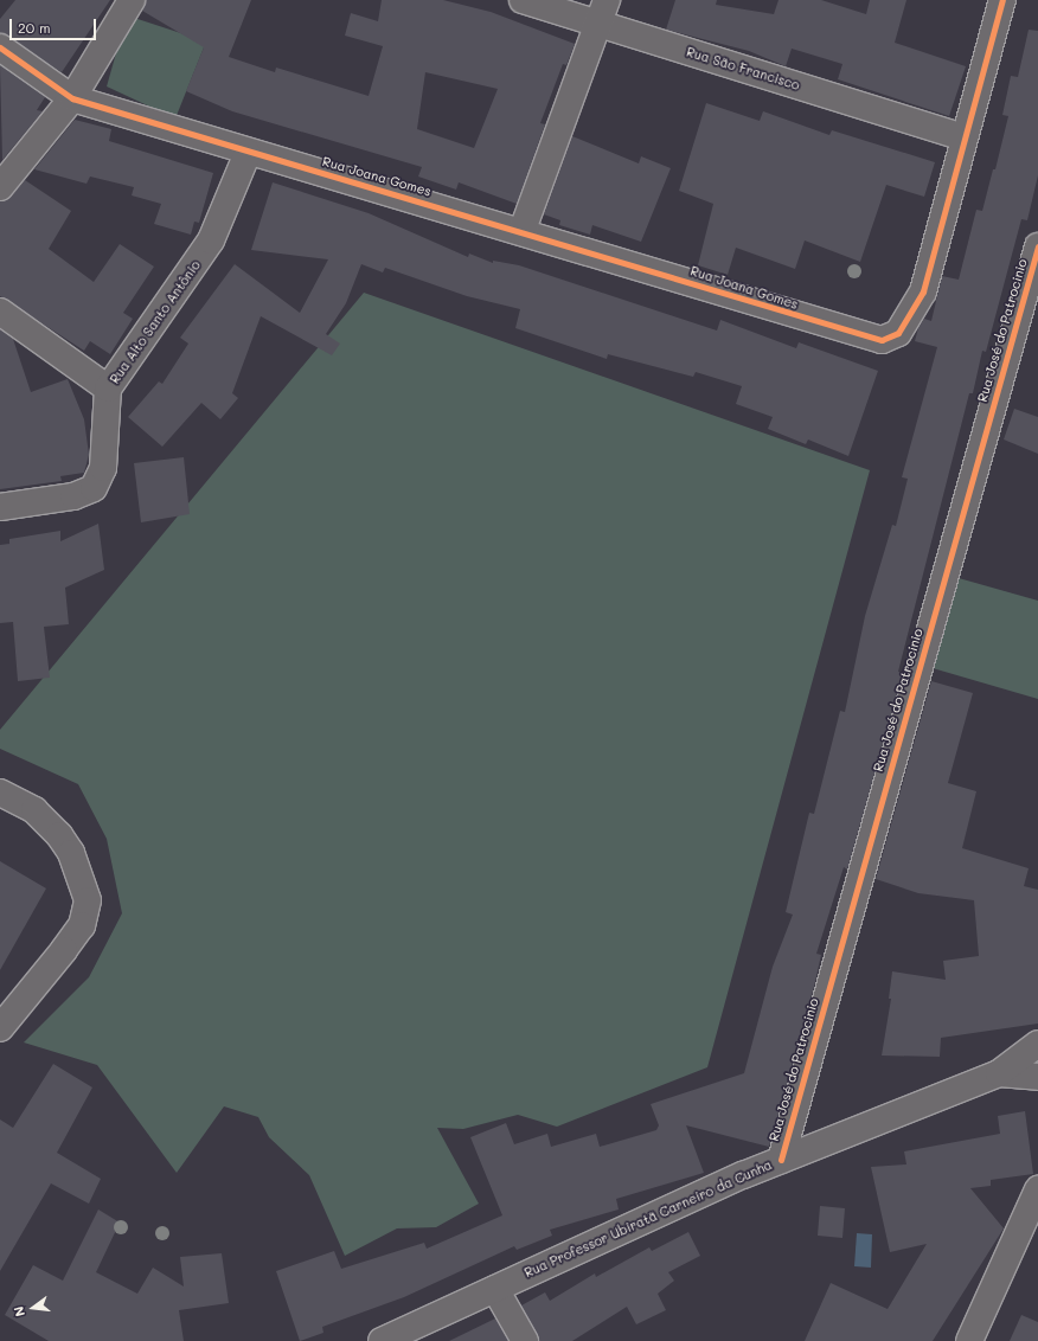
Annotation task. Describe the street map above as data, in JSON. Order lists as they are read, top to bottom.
{
  "streets": {
    "street": [
      "Rua São Francisco",
      "Rua Joana Gomes",
      "Rua Alto Santo Antônio",
      "Rua José do Patrocinio",
      "Rua Professor Ubiratã Carneiro da Cunha"
    ]
  },
  "crossings": [
    ["Rua São Francisco", "Rua Joana Gomes"],
    ["Rua Joana Gomes", "Rua Alto Santo Antônio"],
    ["Rua José do Patrocinio", "Rua Professor Ubiratã Carneiro da Cunha"]
  ],
  "scale_bar": "20 m",
  "north": "left"
}
